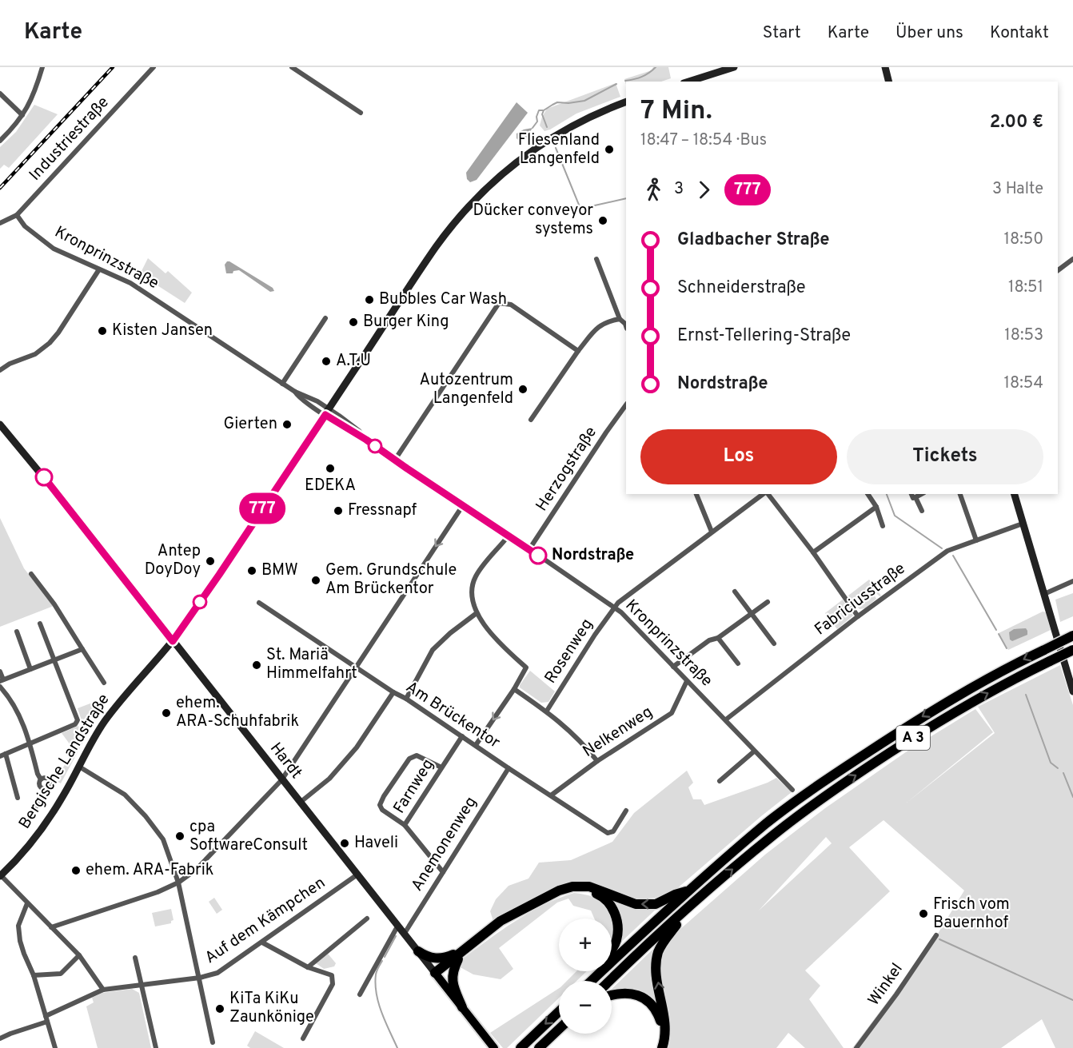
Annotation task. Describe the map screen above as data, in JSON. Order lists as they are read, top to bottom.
{
  "streets": {
    "highway": ["A 3"],
    "main road": ["Hardt", "Bergische Landstraße"],
    "street": [
      "Industriestraße",
      "Kronprinzstraße",
      "Herzogstraße",
      "Fabriciusstraße",
      "Rosenweg",
      "Am Brückentor",
      "Nelkenweg",
      "Farnweg",
      "Anemonenweg",
      "Auf dem Kämpchen",
      "Winkel"
    ]
  },
  "crossings": [
    ["Industriestraße", "Kronprinzstraße"],
    ["Kronprinzstraße", "Herzogstraße"],
    ["Kronprinzstraße", "Fabriciusstraße"],
    ["Kronprinzstraße", "Rosenweg"],
    ["Kronprinzstraße", "Nelkenweg"],
    ["Kronprinzstraße", "Bergische Landstraße"],
    ["Am Brückentor", "Nelkenweg"],
    ["Am Brückentor", "Farnweg"],
    ["Am Brückentor", "Anemonenweg"],
    ["Hardt", "Bergische Landstraße"],
    ["Hardt", "Anemonenweg"],
    ["Hardt", "Auf dem Kämpchen"],
    ["Farnweg", "Anemonenweg"]
  ],
  "places": [
    "Fliesenland Langenfeld",
    "Dücker conveyor systems",
    "Bubbles Car Wash",
    "Burger King",
    "Kisten Jansen",
    "A.T.U",
    "Autozentrum Langenfeld",
    "Gierten",
    "EDEKA",
    "Fressnapf",
    "Nordstraße",
    "Antep DoyDoy",
    "BMW",
    "Gem. Grundschule Am Brückentor",
    "St. Mariä Himmelfahrt",
    "ehem. ARA-Schuhfabrik",
    "cpa SoftwareConsult",
    "Haveli",
    "ehem. ARA-Fabrik",
    "Frisch vom Bauernhof",
    "KiTa KiKu Zaunkönige"
  ],
  "lines": ["bus line 777"],
  "page": {
    "header": "Karte",
    "nav": [
      "Start",
      "Karte",
      "Über uns",
      "Kontakt"
    ],
    "on_map": "777",
    "heading": ["7 Min.", "18:47 – 18:54 · Bus", "2.00 €"],
    "legs": ["3", "777", "3 Halte"],
    "list": [
      {
        "name": "Gladbacher Straße",
        "value": "18:50"
      },
      {
        "name": "Schneiderstraße",
        "value": "18:51"
      },
      {
        "name": "Ernst-Tellering-Straße",
        "value": "18:53"
      },
      {
        "name": "Nordstraße",
        "value": "18:54"
      }
    ],
    "buttons": ["Los", "Tickets"],
    "map_buttons": ["+", "−"]
  }
}
